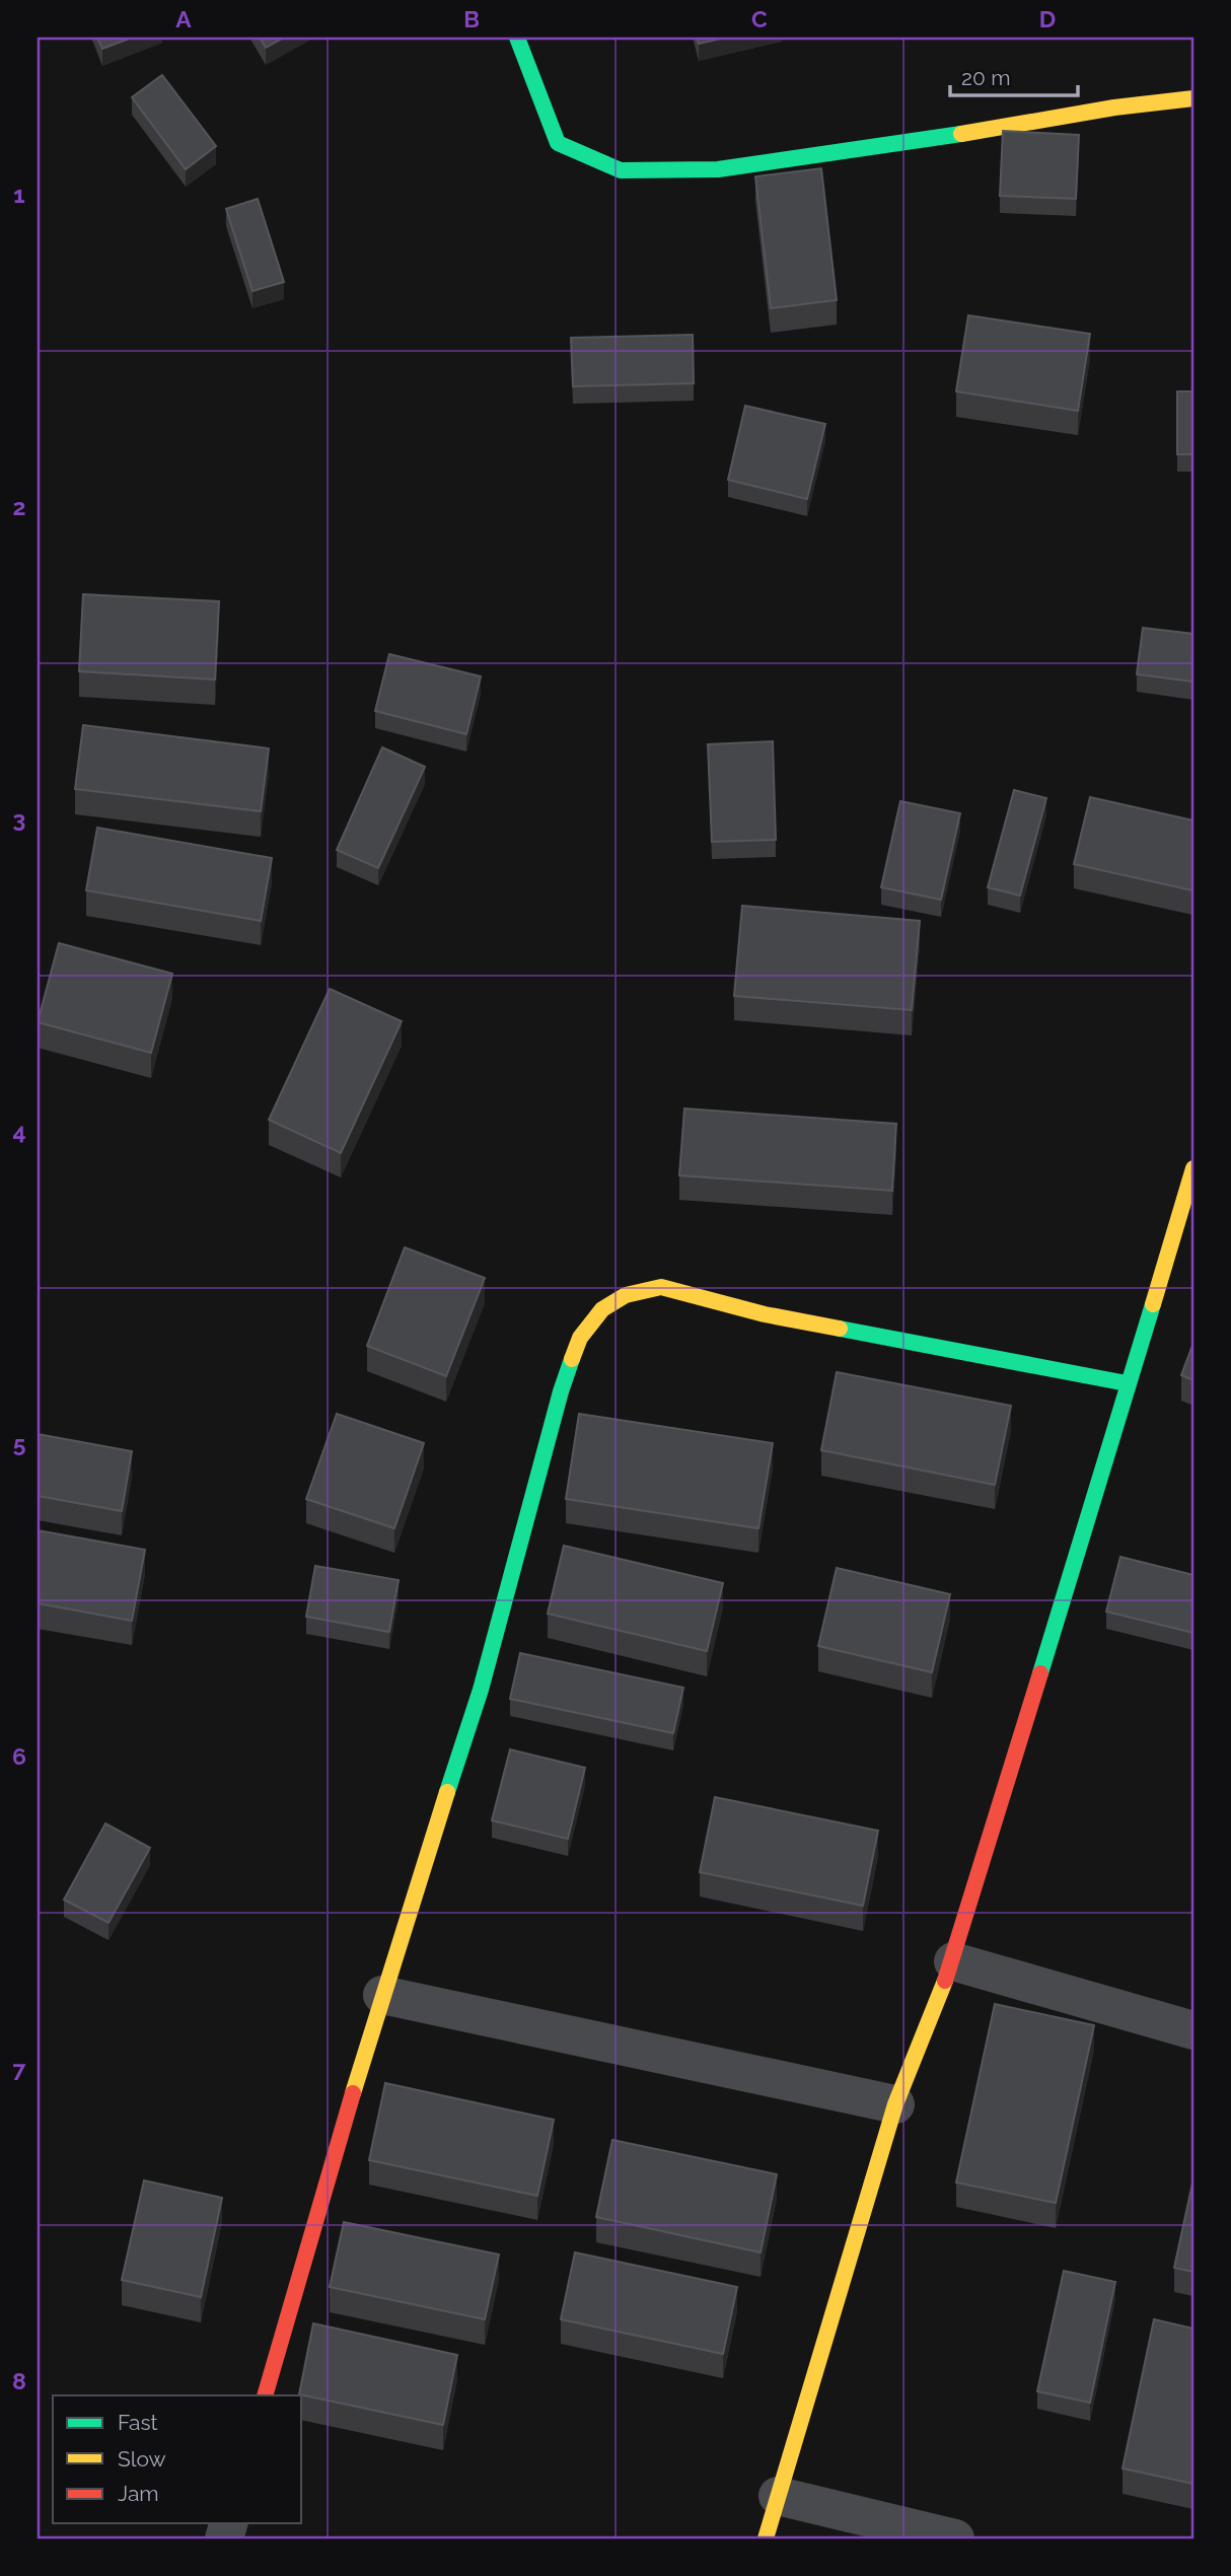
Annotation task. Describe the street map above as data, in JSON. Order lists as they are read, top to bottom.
{
  "legend": ["Fast", "Slow", "Jam"],
  "scale_bar": "20 m",
  "grid": {
    "columns": [
      "A",
      "B",
      "C",
      "D"
    ],
    "rows": [
      "1",
      "2",
      "3",
      "4",
      "5",
      "6",
      "7",
      "8"
    ]
  }
}
